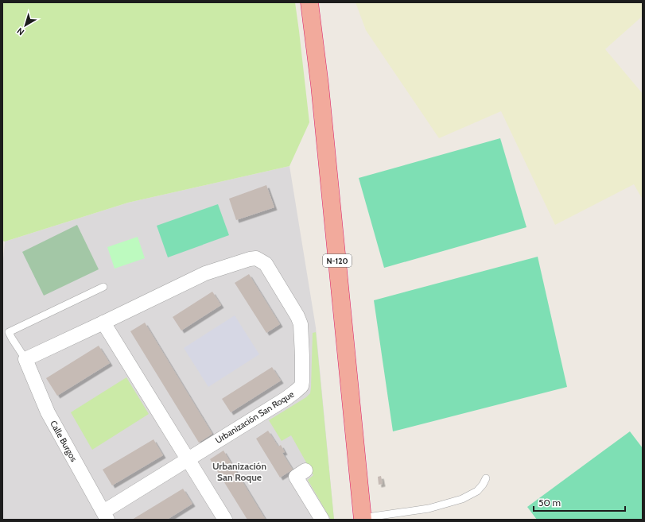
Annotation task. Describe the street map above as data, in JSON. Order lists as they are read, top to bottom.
{
  "streets": {
    "highway": ["N-120"],
    "street": ["Urbanización San Roque", "Calle Burgos"]
  },
  "crossings": [
    ["Urbanización San Roque", "Calle Burgos"]
  ],
  "districts": ["Urbanización San Roque"],
  "scale_bar": "50 m",
  "north": "bottom left"
}
